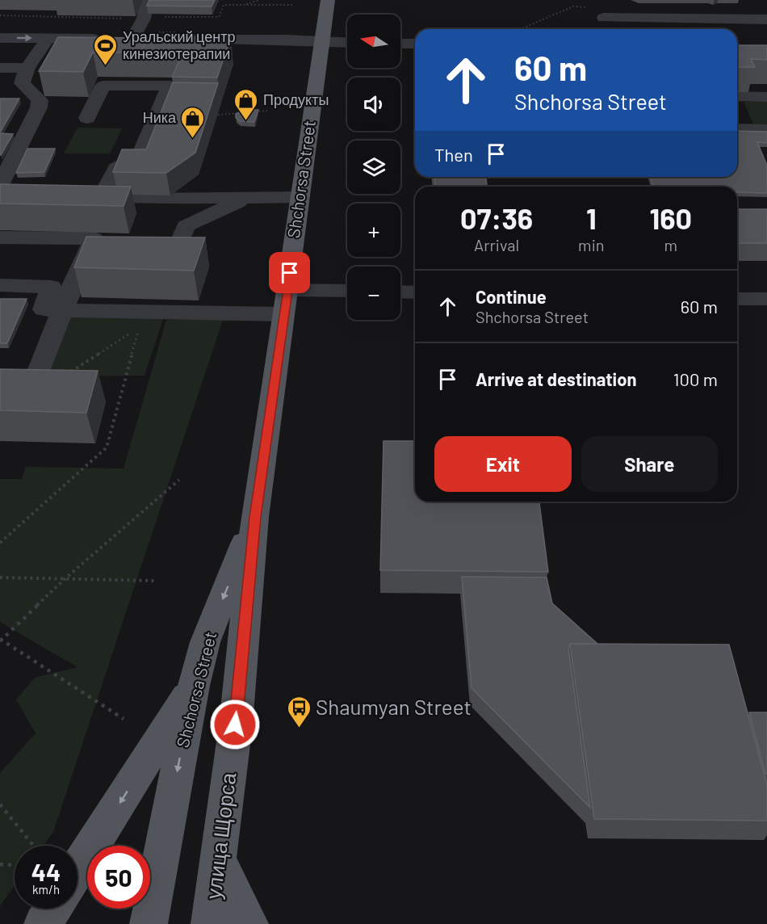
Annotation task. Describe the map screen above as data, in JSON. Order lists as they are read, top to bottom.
{
  "streets": {
    "main road": ["Shchorsa Street", "улица Щорса"]
  },
  "crossings": [
    ["Shchorsa Street", "улица Щорса"]
  ],
  "places": {
    "sports": ["Уральский центр кинезиотерапии"],
    "shop": ["Продукты", "Ника"],
    "bus stop": ["Shaumyan Street"]
  },
  "north": "left",
  "page": {
    "map_buttons": ["+", "−"],
    "turn": ["60 m", "Shchorsa Street"],
    "then": "Then",
    "eta": [
      "07:36",
      "Arrival",
      "1",
      "min",
      "160",
      "m"
    ],
    "list": [
      {
        "name": "Continue",
        "note": "Shchorsa Street",
        "value": "60 m"
      },
      {
        "name": "Arrive at destination",
        "value": "100 m"
      }
    ],
    "buttons": ["Exit", "Share"],
    "speed": "44 km/h",
    "limit": "50"
  }
}
